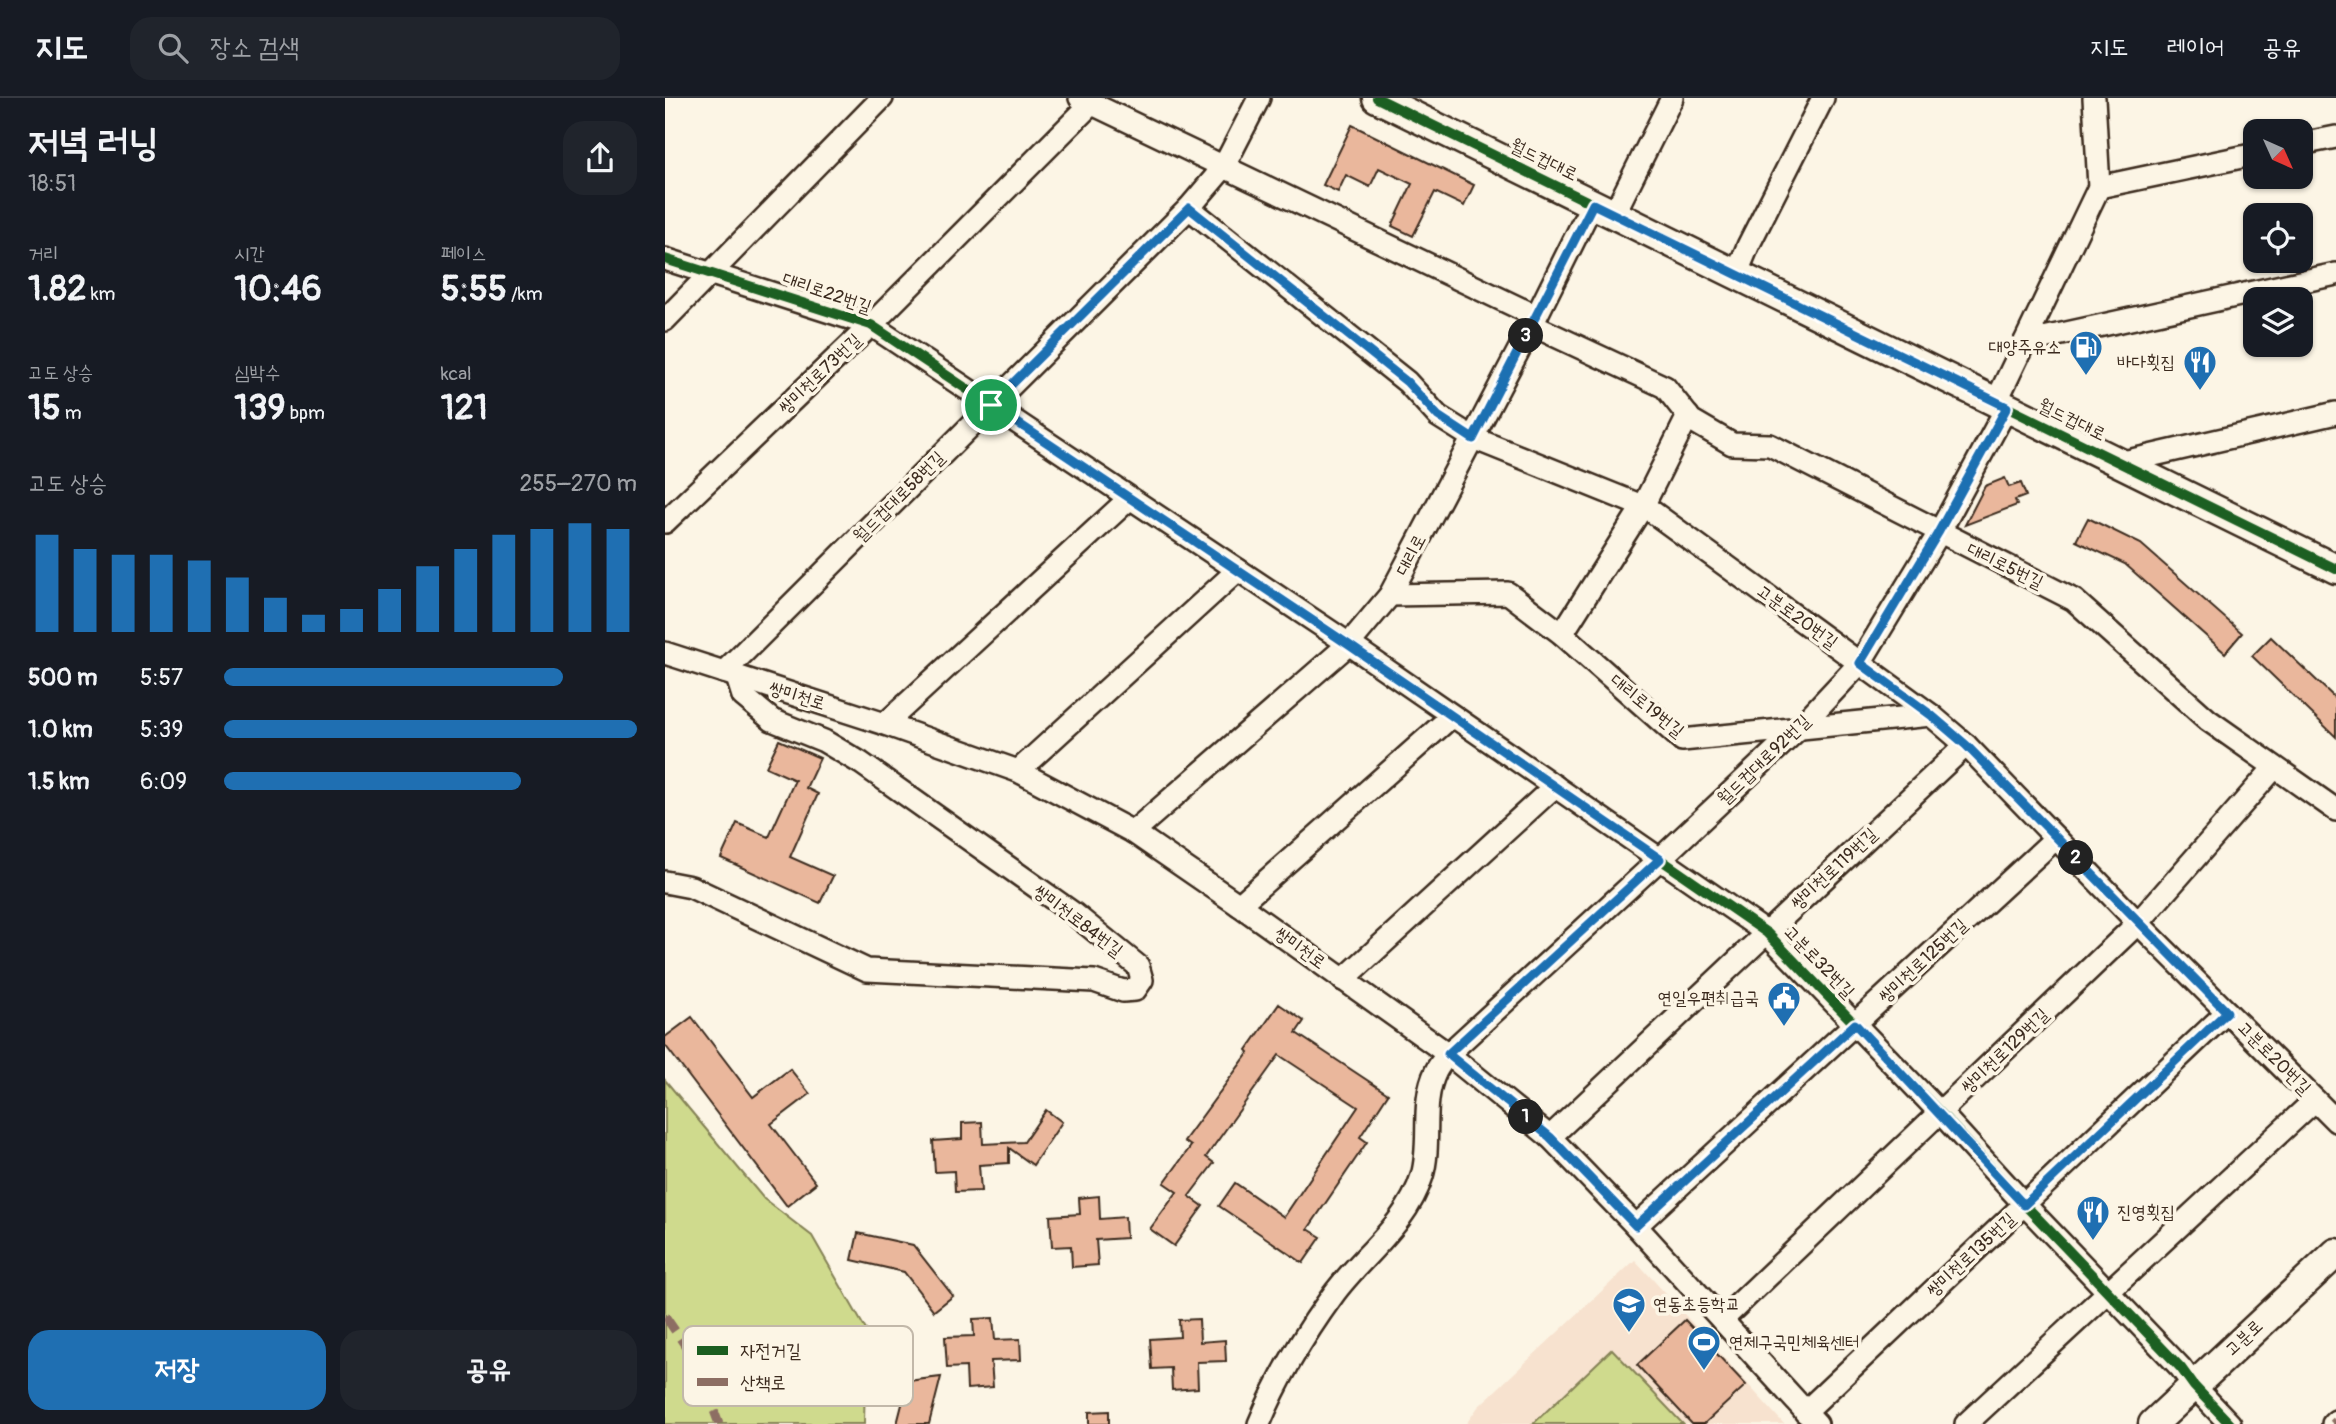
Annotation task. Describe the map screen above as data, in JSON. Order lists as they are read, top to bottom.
{
  "streets": {
    "main road": ["월드컵대로", "고분로"],
    "street": [
      "대리로22번길",
      "쌍미천로73번길",
      "월드컵대로58번길",
      "대리로",
      "대리로5번길",
      "고분로20번길",
      "쌍미천로",
      "대리로19번길",
      "월드컵대로92번길",
      "쌍미천로119번길",
      "쌍미천로84번길",
      "쌍미천로125번길",
      "고분로32번길",
      "쌍미천로129번길",
      "쌍미천로135번길"
    ]
  },
  "crossings": [
    ["월드컵대로", "대리로"],
    ["월드컵대로", "월드컵대로92번길"],
    ["대리로22번길", "쌍미천로73번길"],
    ["대리로22번길", "월드컵대로58번길"],
    ["대리로22번길", "대리로"],
    ["대리로22번길", "고분로32번길"],
    ["쌍미천로73번길", "대리로5번길"],
    ["월드컵대로58번길", "대리로5번길"],
    ["월드컵대로58번길", "고분로20번길"],
    ["월드컵대로58번길", "쌍미천로"],
    ["월드컵대로58번길", "쌍미천로84번길"],
    ["대리로", "대리로5번길"],
    ["대리로", "고분로20번길"],
    ["대리로", "쌍미천로"],
    ["대리로", "대리로19번길"],
    ["대리로", "고분로32번길"],
    ["대리로5번길", "월드컵대로92번길"],
    ["대리로5번길", "쌍미천로129번길"],
    ["고분로20번길", "대리로19번길"],
    ["고분로20번길", "월드컵대로92번길"],
    ["고분로20번길", "쌍미천로119번길"],
    ["고분로20번길", "쌍미천로125번길"],
    ["고분로20번길", "쌍미천로129번길"],
    ["고분로20번길", "쌍미천로135번길"],
    ["쌍미천로", "월드컵대로92번길"],
    ["쌍미천로", "쌍미천로119번길"],
    ["쌍미천로", "쌍미천로84번길"],
    ["쌍미천로", "쌍미천로125번길"],
    ["쌍미천로", "쌍미천로129번길"],
    ["쌍미천로", "쌍미천로135번길"],
    ["대리로19번길", "월드컵대로92번길"],
    ["월드컵대로92번길", "고분로32번길"],
    ["쌍미천로119번길", "고분로32번길"],
    ["쌍미천로125번길", "고분로32번길"],
    ["고분로32번길", "쌍미천로129번길"],
    ["고분로32번길", "쌍미천로135번길"],
    ["고분로32번길", "고분로"]
  ],
  "places": {
    "fuel station": ["대양주유소"],
    "restaurant": ["바다횟집", "진영횟집"],
    "public building": ["연일우편취급국"],
    "school or university": ["연동초등학교"],
    "sports": ["연제구국민체육센터"]
  },
  "legend": ["자전거길", "산책로"],
  "north": "bottom right",
  "page": {
    "header": "지도",
    "search": "장소 검색",
    "nav": ["지도", "레이어", "공유"],
    "heading": ["저녁 러닝", "18:51"],
    "stats": [
      ["거리", "1.82 km"],
      ["시간", "10:46"],
      ["페이스", "5:55 /km"],
      ["고도 상승", "15 m"],
      ["심박수", "139 bpm"],
      ["kcal", "121"]
    ],
    "pins": ["3", "2", "1"],
    "chart": ["고도 상승", "255–270 m"],
    "list": [
      {
        "name": "500 m",
        "note": "5:57"
      },
      {
        "name": "1.0 km",
        "note": "5:39"
      },
      {
        "name": "1.5 km",
        "note": "6:09"
      }
    ],
    "buttons": ["저장", "공유"]
  }
}
